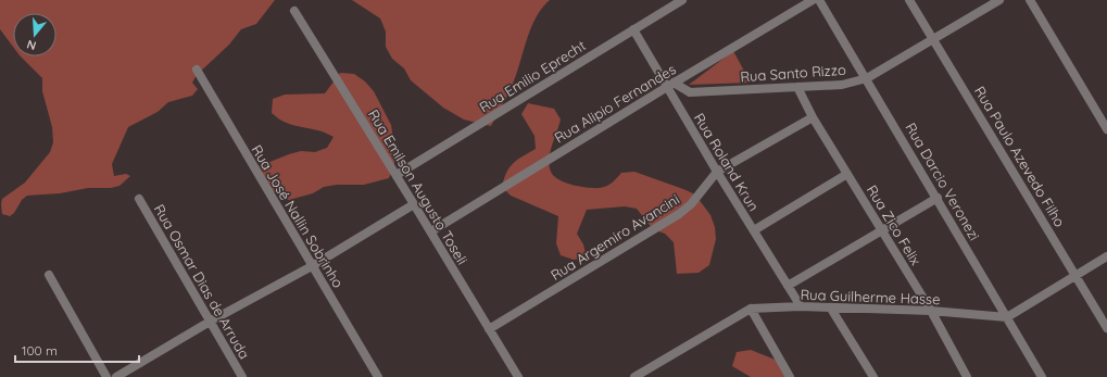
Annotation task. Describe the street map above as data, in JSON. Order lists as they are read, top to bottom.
{
  "streets": {
    "street": [
      "Rua Santo Rizzo",
      "Rua Emilio Eprecht",
      "Rua Alipio Fernandes",
      "Rua Paulo Azevedo Filho",
      "Rua Roland Krun",
      "Rua Darcio Veronezi",
      "Rua Emilson Augusto Toseli",
      "Rua José Nallin Sobrinho",
      "Rua Zico Felix",
      "Rua Argemiro Avancini",
      "Rua Osmar Dias de Arruda",
      "Rua Guilherme Hasse"
    ]
  },
  "crossings": [
    ["Rua Santo Rizzo", "Rua Alipio Fernandes"],
    ["Rua Santo Rizzo", "Rua Paulo Azevedo Filho"],
    ["Rua Santo Rizzo", "Rua Roland Krun"],
    ["Rua Santo Rizzo", "Rua Darcio Veronezi"],
    ["Rua Santo Rizzo", "Rua Zico Felix"],
    ["Rua Emilio Eprecht", "Rua Roland Krun"],
    ["Rua Emilio Eprecht", "Rua Emilson Augusto Toseli"],
    ["Rua Alipio Fernandes", "Rua Roland Krun"],
    ["Rua Alipio Fernandes", "Rua Emilson Augusto Toseli"],
    ["Rua Roland Krun", "Rua Argemiro Avancini"],
    ["Rua Roland Krun", "Rua Guilherme Hasse"],
    ["Rua Darcio Veronezi", "Rua Guilherme Hasse"],
    ["Rua Emilson Augusto Toseli", "Rua Argemiro Avancini"],
    ["Rua Zico Felix", "Rua Argemiro Avancini"],
    ["Rua Zico Felix", "Rua Guilherme Hasse"]
  ],
  "scale_bar": "100 m",
  "north": "bottom"
}
